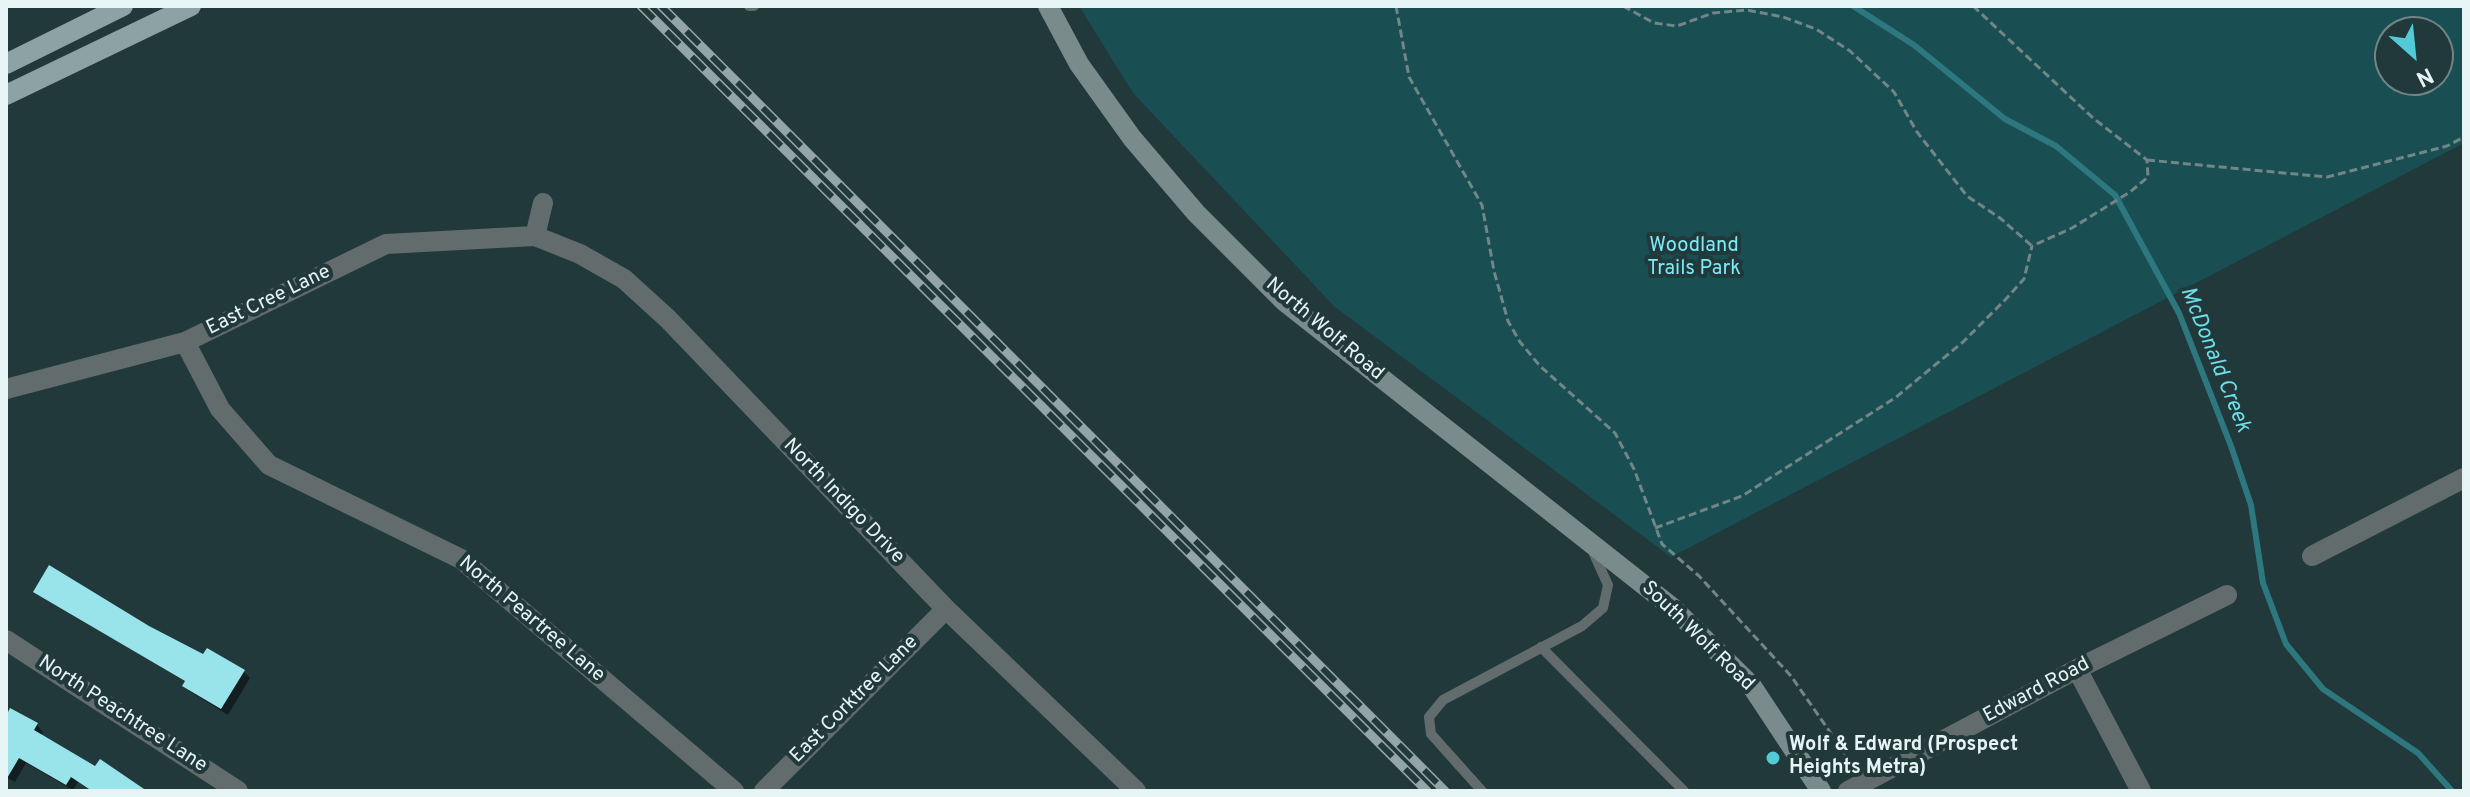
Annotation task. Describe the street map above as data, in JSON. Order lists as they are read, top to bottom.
{
  "streets": {
    "main road": ["North Wolf Road", "South Wolf Road"],
    "street": [
      "East Cree Lane",
      "North Indigo Drive",
      "North Peartree Lane",
      "Edward Road",
      "East Corktree Lane",
      "North Peachtree Lane"
    ]
  },
  "crossings": [
    ["East Cree Lane", "North Indigo Drive"],
    ["East Cree Lane", "North Peartree Lane"],
    ["North Wolf Road", "South Wolf Road"],
    ["North Indigo Drive", "East Corktree Lane"]
  ],
  "water": ["McDonald Creek"],
  "parks": ["Woodland Trails Park"],
  "places": ["Wolf & Edward (Prospect Heights Metra)"],
  "north": "bottom right"
}
